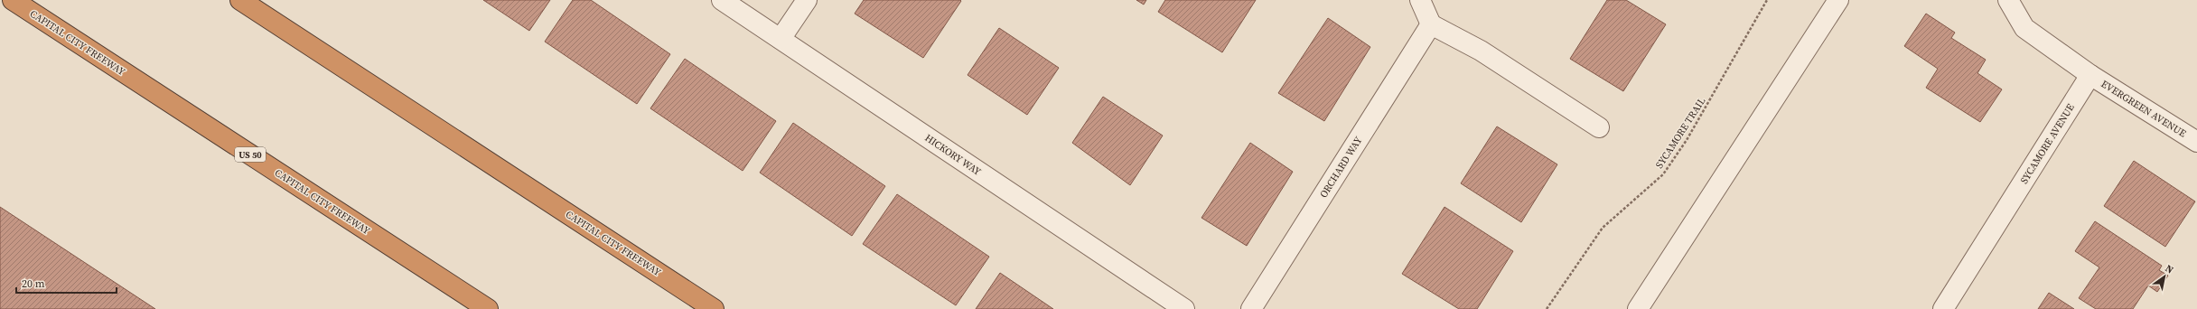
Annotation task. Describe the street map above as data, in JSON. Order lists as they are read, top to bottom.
{
  "streets": {
    "highway": ["CAPITAL CITY FREEWAY", "US 50"],
    "street": [
      "EVERGREEN AVENUE",
      "SYCAMORE AVENUE",
      "HICKORY WAY",
      "ORCHARD WAY"
    ],
    "path": ["SYCAMORE TRAIL"]
  },
  "crossings": [
    ["EVERGREEN AVENUE", "SYCAMORE AVENUE"]
  ],
  "scale_bar": "20 m",
  "north": "top right"
}
